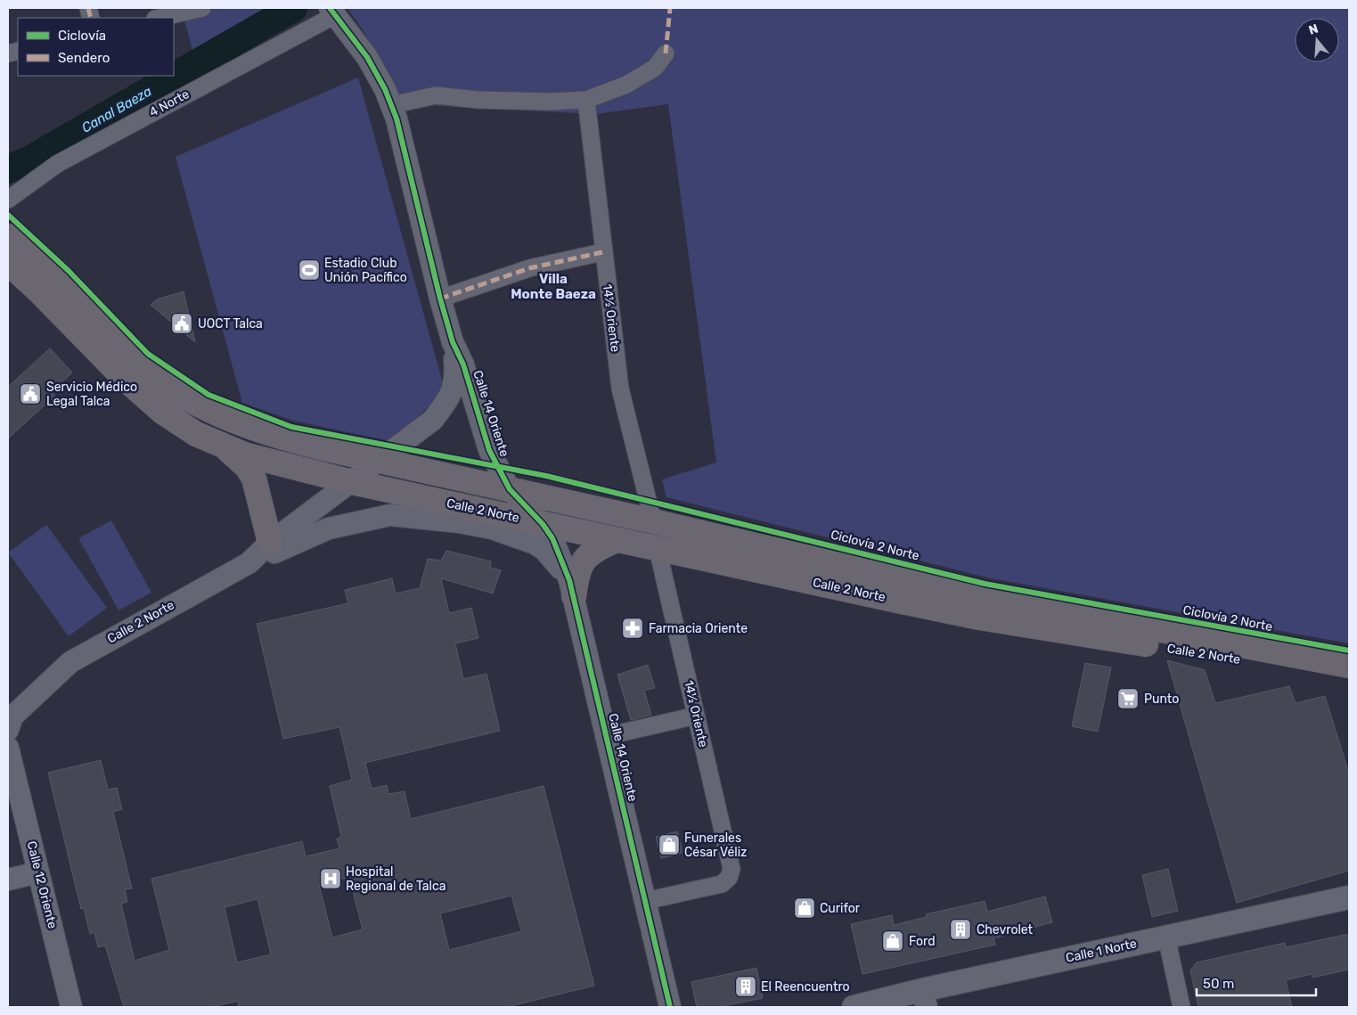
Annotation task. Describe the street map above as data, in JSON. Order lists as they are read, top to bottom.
{
  "streets": {
    "main road": ["Calle 2 Norte", "Calle 1 Norte"],
    "street": [
      "4 Norte",
      "14½ Oriente",
      "Calle 14 Oriente",
      "Calle 12 Oriente"
    ],
    "cycle path": ["Ciclovía 2 Norte"]
  },
  "crossings": [
    ["4 Norte", "Calle 14 Oriente"],
    ["14½ Oriente", "Calle 14 Oriente"],
    ["14½ Oriente", "Calle 2 Norte"],
    ["Calle 14 Oriente", "Calle 2 Norte"]
  ],
  "districts": ["Villa Monte Baeza"],
  "water": ["Canal Baeza"],
  "places": {
    "sports": ["Estadio Club Unión Pacífico"],
    "public building": ["UOCT Talca", "Servicio Médico Legal Talca"],
    "pharmacy": ["Farmacia Oriente"],
    "supermarket": ["Punto"],
    "shop": ["Funerales César Véliz", "Curifor", "Ford"],
    "hospital": ["Hospital Regional de Talca"],
    "building": ["Chevrolet", "El Reencuentro"]
  },
  "legend": ["Ciclovía", "Sendero"],
  "scale_bar": "50 m",
  "north": "top"
}
